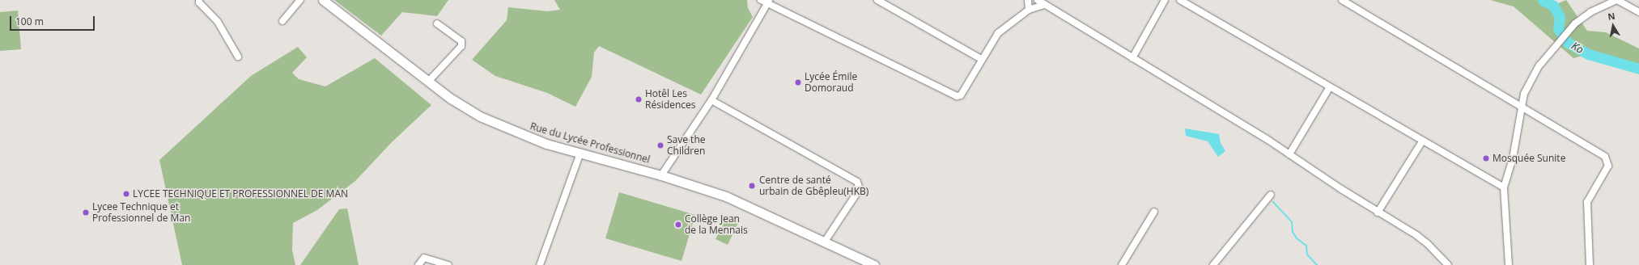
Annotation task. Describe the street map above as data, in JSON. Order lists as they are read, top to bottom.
{
  "streets": {
    "main road": ["Rue du Lycée Professionnel"]
  },
  "water": ["Ko"],
  "places": [
    "Lycée Émile Domoraud",
    "Hotêl Les Résidences",
    "Save the Children",
    "Mosquée Sunite",
    "Centre de santé urbain de Gbêpleu(HKB)",
    "LYCEE TECHNIQUE ET PROFESSIONNEL DE MAN",
    "Lycee Technique et Professionnel de Man",
    "Collège Jean de la Mennais"
  ],
  "scale_bar": "100 m",
  "north": "top"
}
